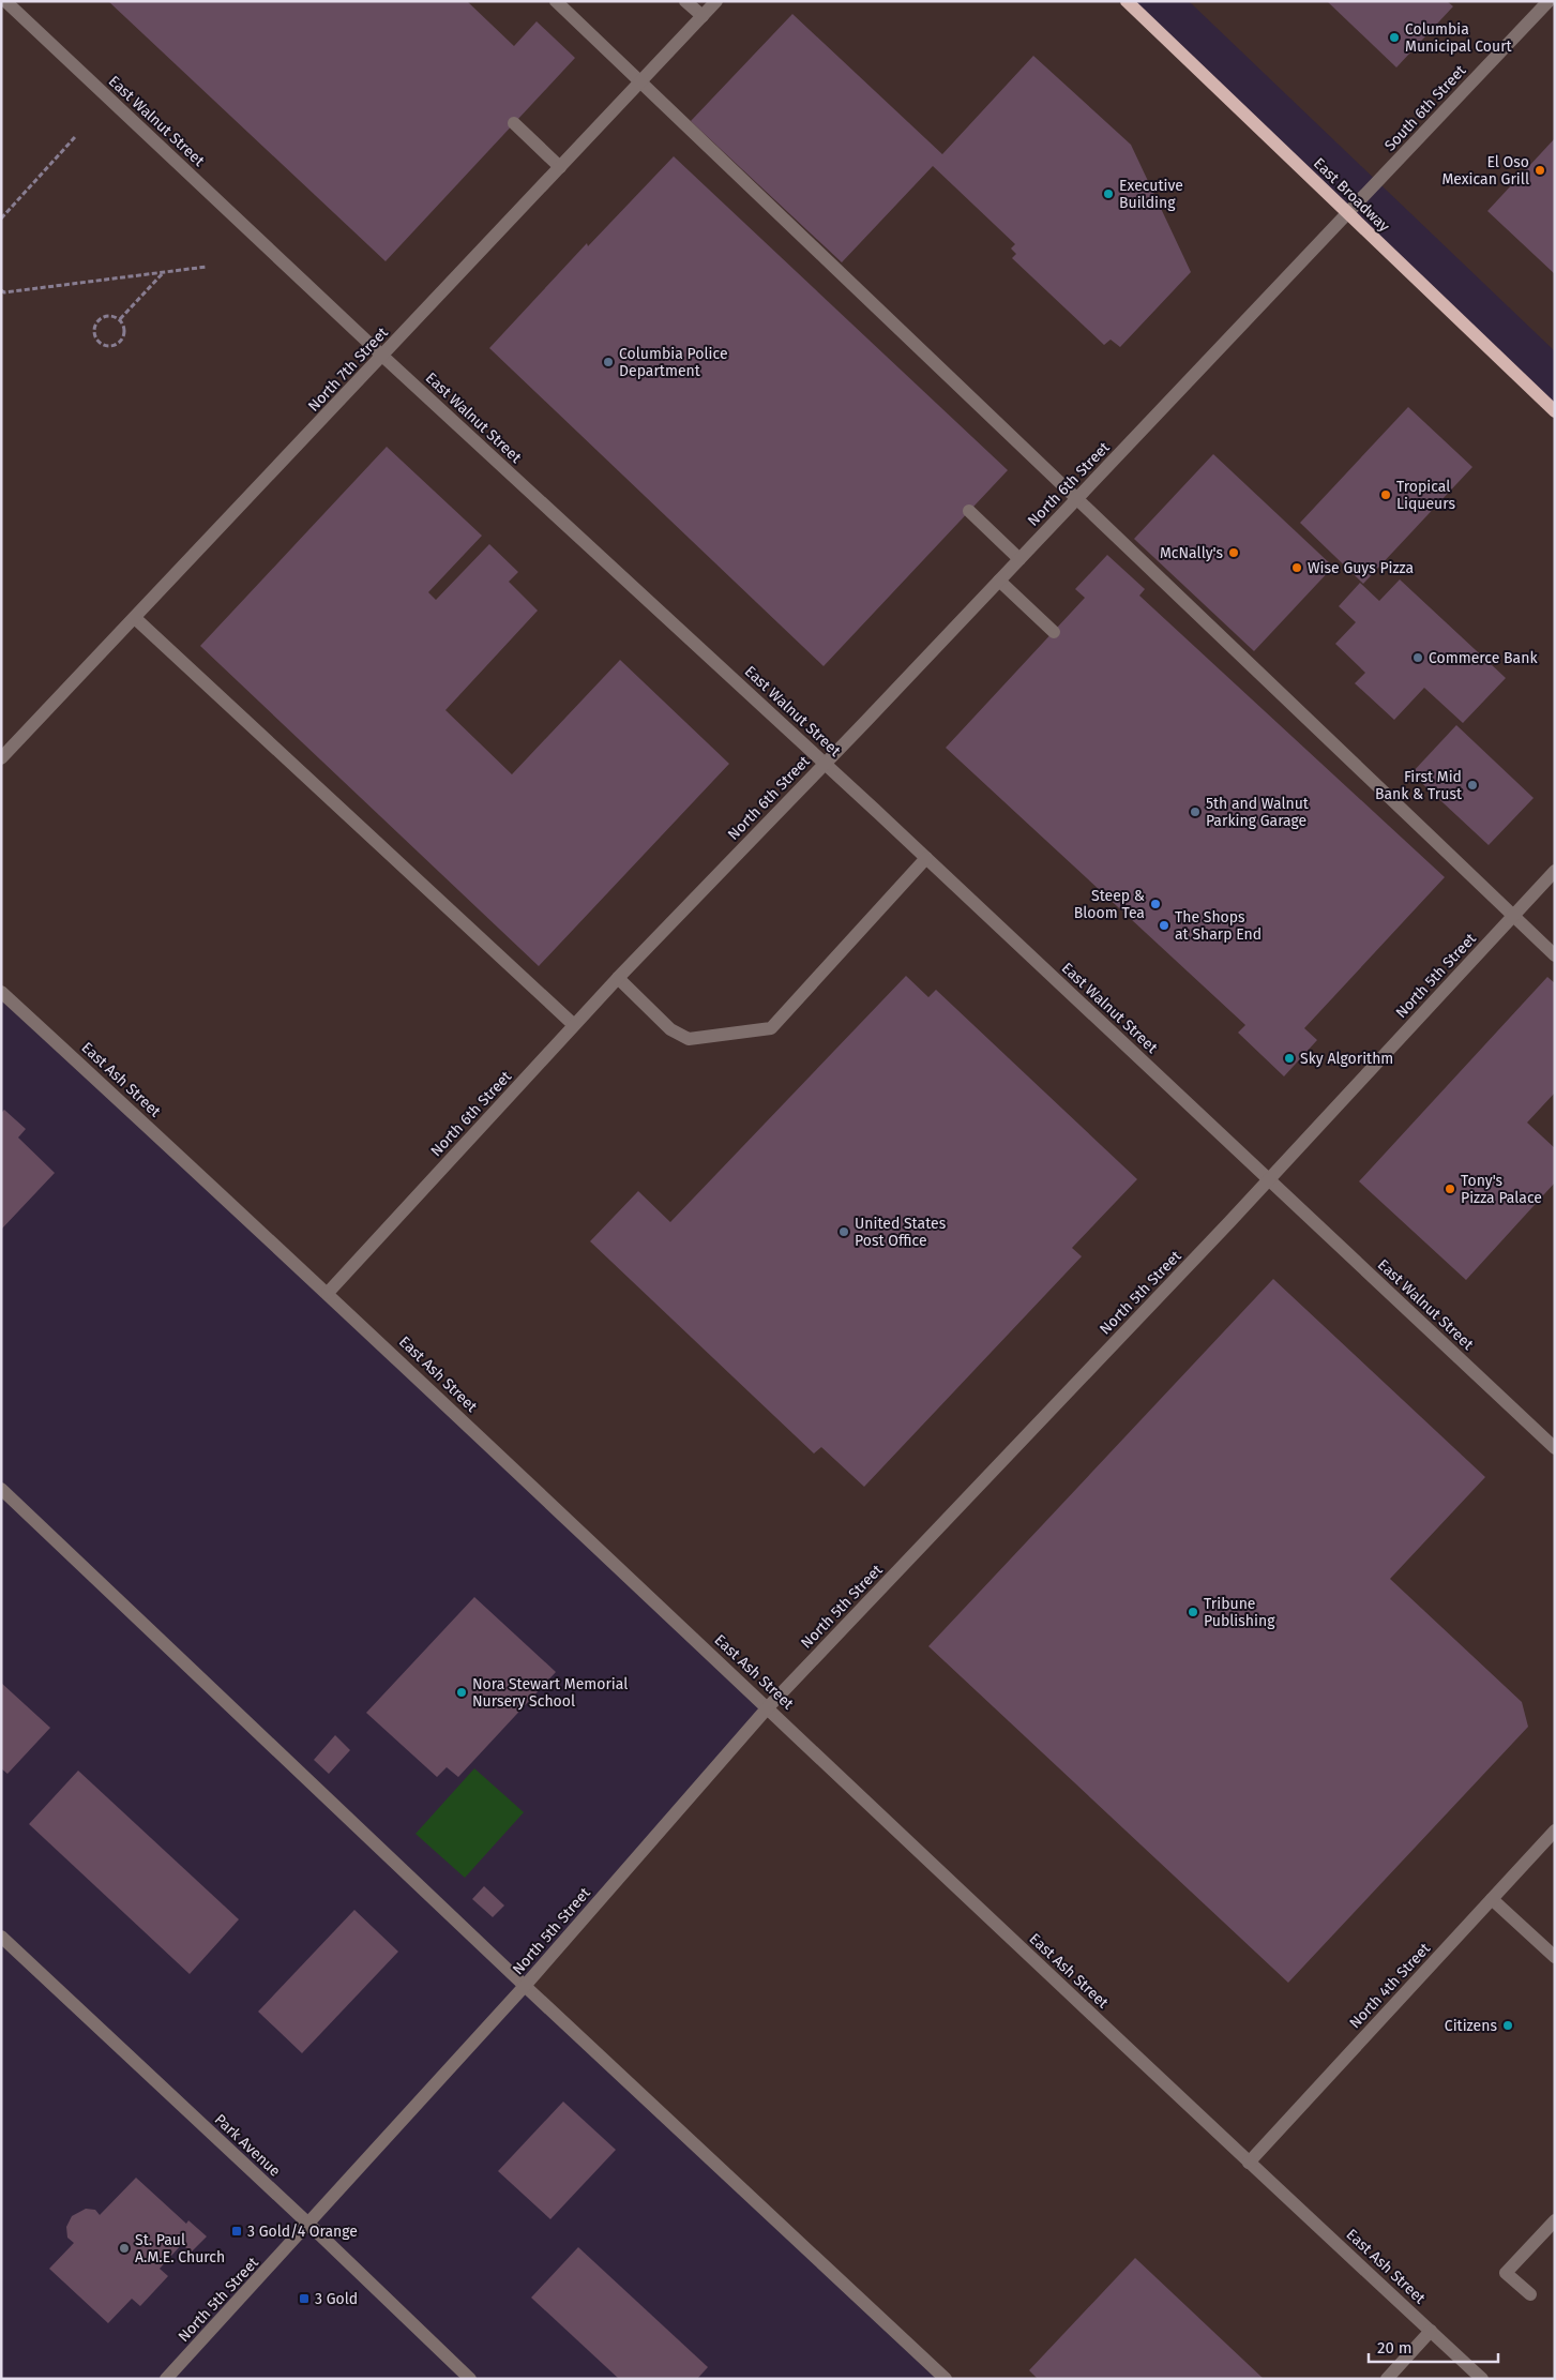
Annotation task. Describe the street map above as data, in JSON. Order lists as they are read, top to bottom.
{
  "streets": {
    "main road": ["East Broadway"],
    "street": [
      "South 6th Street",
      "East Walnut Street",
      "North 7th Street",
      "North 6th Street",
      "North 5th Street",
      "East Ash Street",
      "North 4th Street",
      "Park Avenue"
    ]
  },
  "crossings": [
    ["South 6th Street", "East Broadway"],
    ["South 6th Street", "North 6th Street"],
    ["East Walnut Street", "North 7th Street"],
    ["East Walnut Street", "North 6th Street"],
    ["East Walnut Street", "North 5th Street"],
    ["East Broadway", "North 6th Street"],
    ["North 6th Street", "East Ash Street"],
    ["North 5th Street", "East Ash Street"],
    ["North 5th Street", "Park Avenue"],
    ["East Ash Street", "North 4th Street"]
  ],
  "places": {
    "other": [
      "Columbia Municipal Court",
      "El Oso Mexican Grill",
      "Executive Building",
      "Columbia Police Department",
      "Tropical Liqueurs",
      "McNally's",
      "Wise Guys Pizza",
      "Commerce Bank",
      "First Mid Bank & Trust",
      "5th and Walnut Parking Garage",
      "Steep & Bloom Tea",
      "The Shops at Sharp End",
      "Sky Algorithm",
      "Tony's Pizza Palace",
      "United States Post Office",
      "Tribune Publishing",
      "Nora Stewart Memorial Nursery School",
      "Citizens",
      "St. Paul A.M.E. Church"
    ],
    "transit": ["3 Gold/4 Orange", "3 Gold"]
  },
  "scale_bar": "20 m"
}
